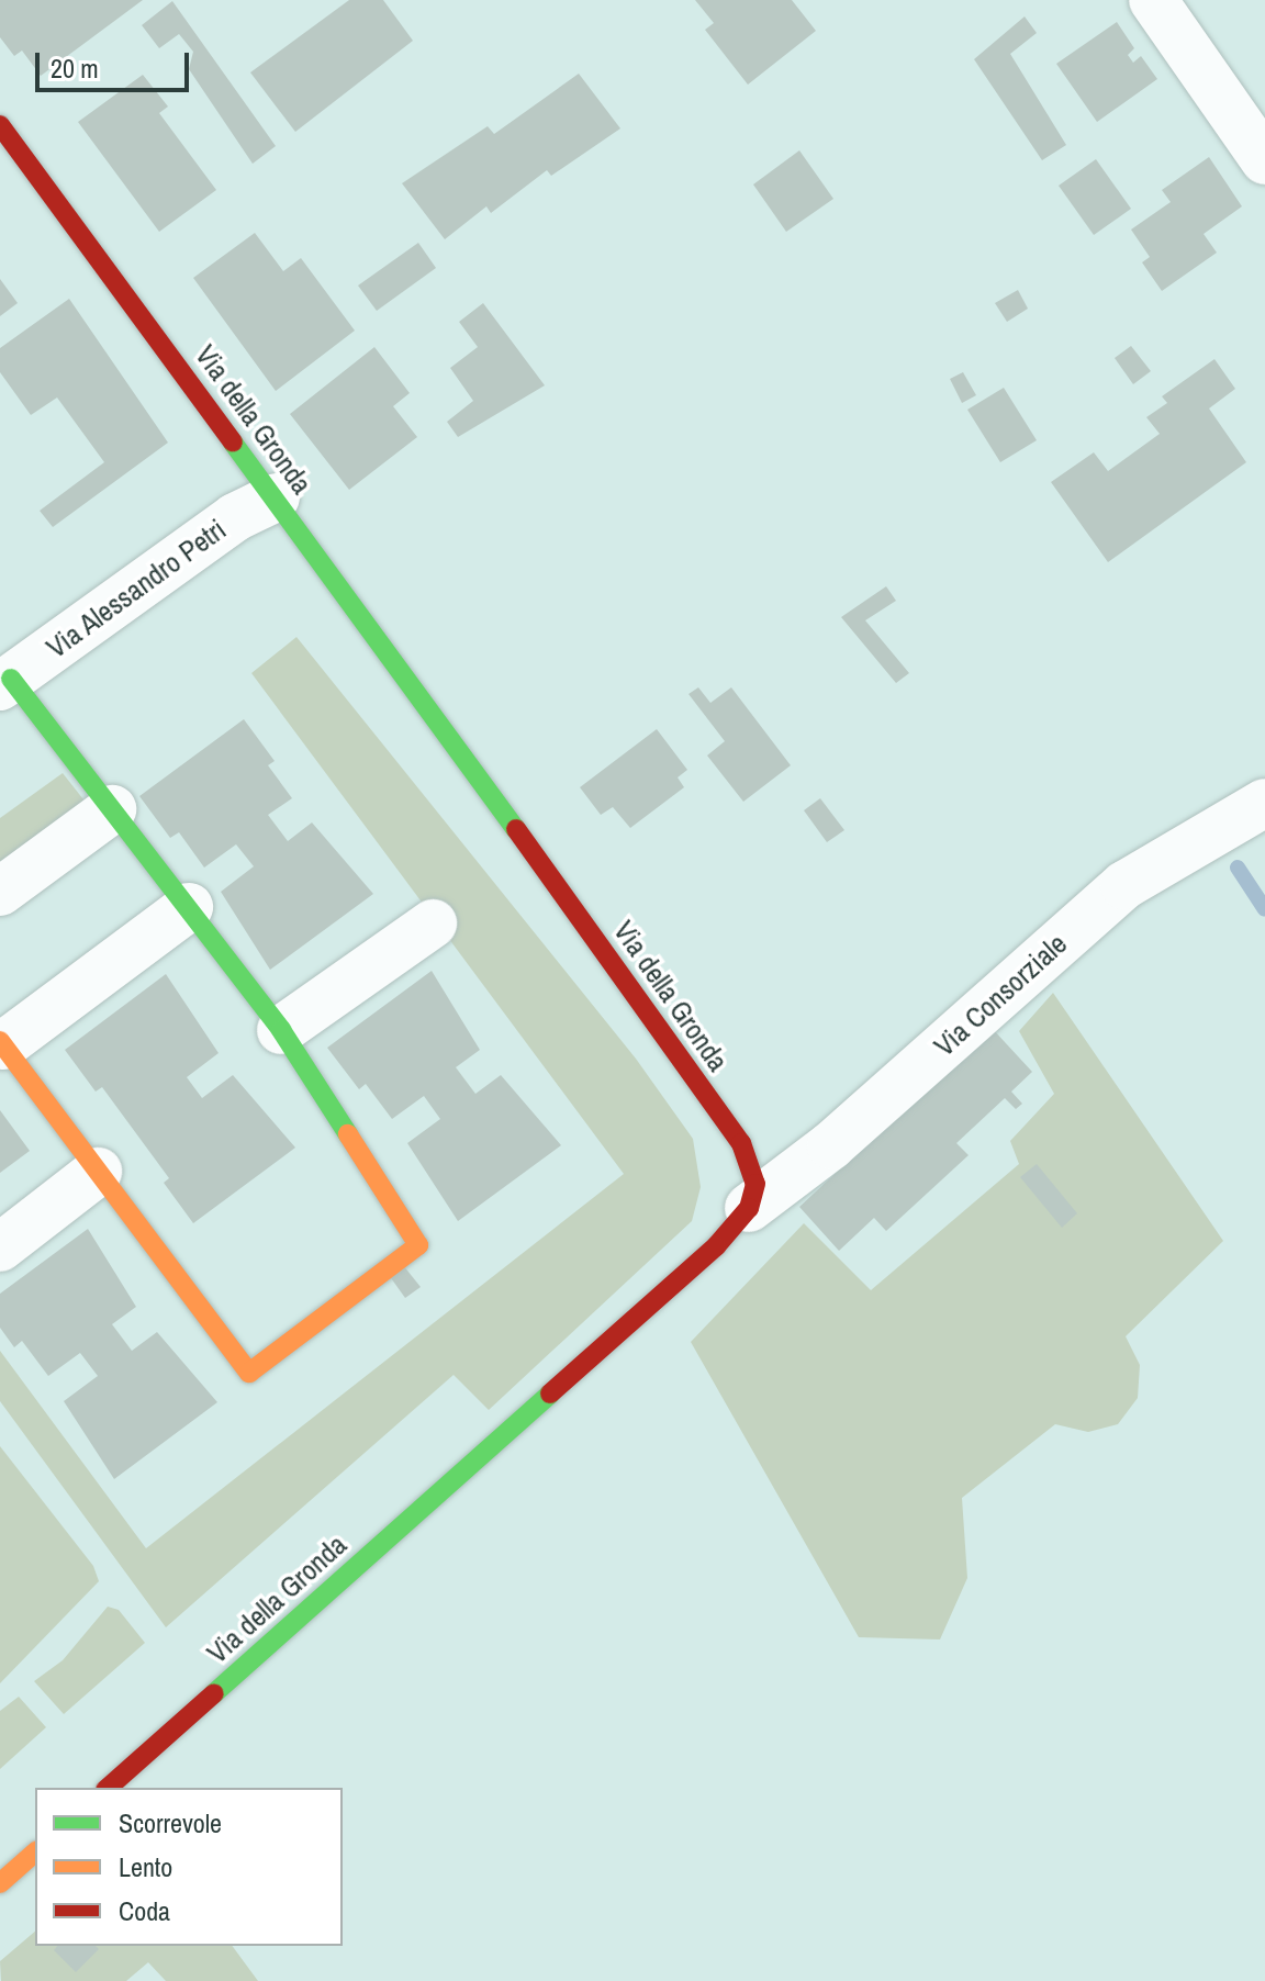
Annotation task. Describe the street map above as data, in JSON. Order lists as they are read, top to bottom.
{
  "streets": {
    "street": ["Via della Gronda", "Via Alessandro Petri", "Via Consorziale"]
  },
  "crossings": [
    ["Via della Gronda", "Via Alessandro Petri"],
    ["Via della Gronda", "Via Consorziale"]
  ],
  "legend": ["Scorrevole", "Lento", "Coda"],
  "scale_bar": "20 m"
}
